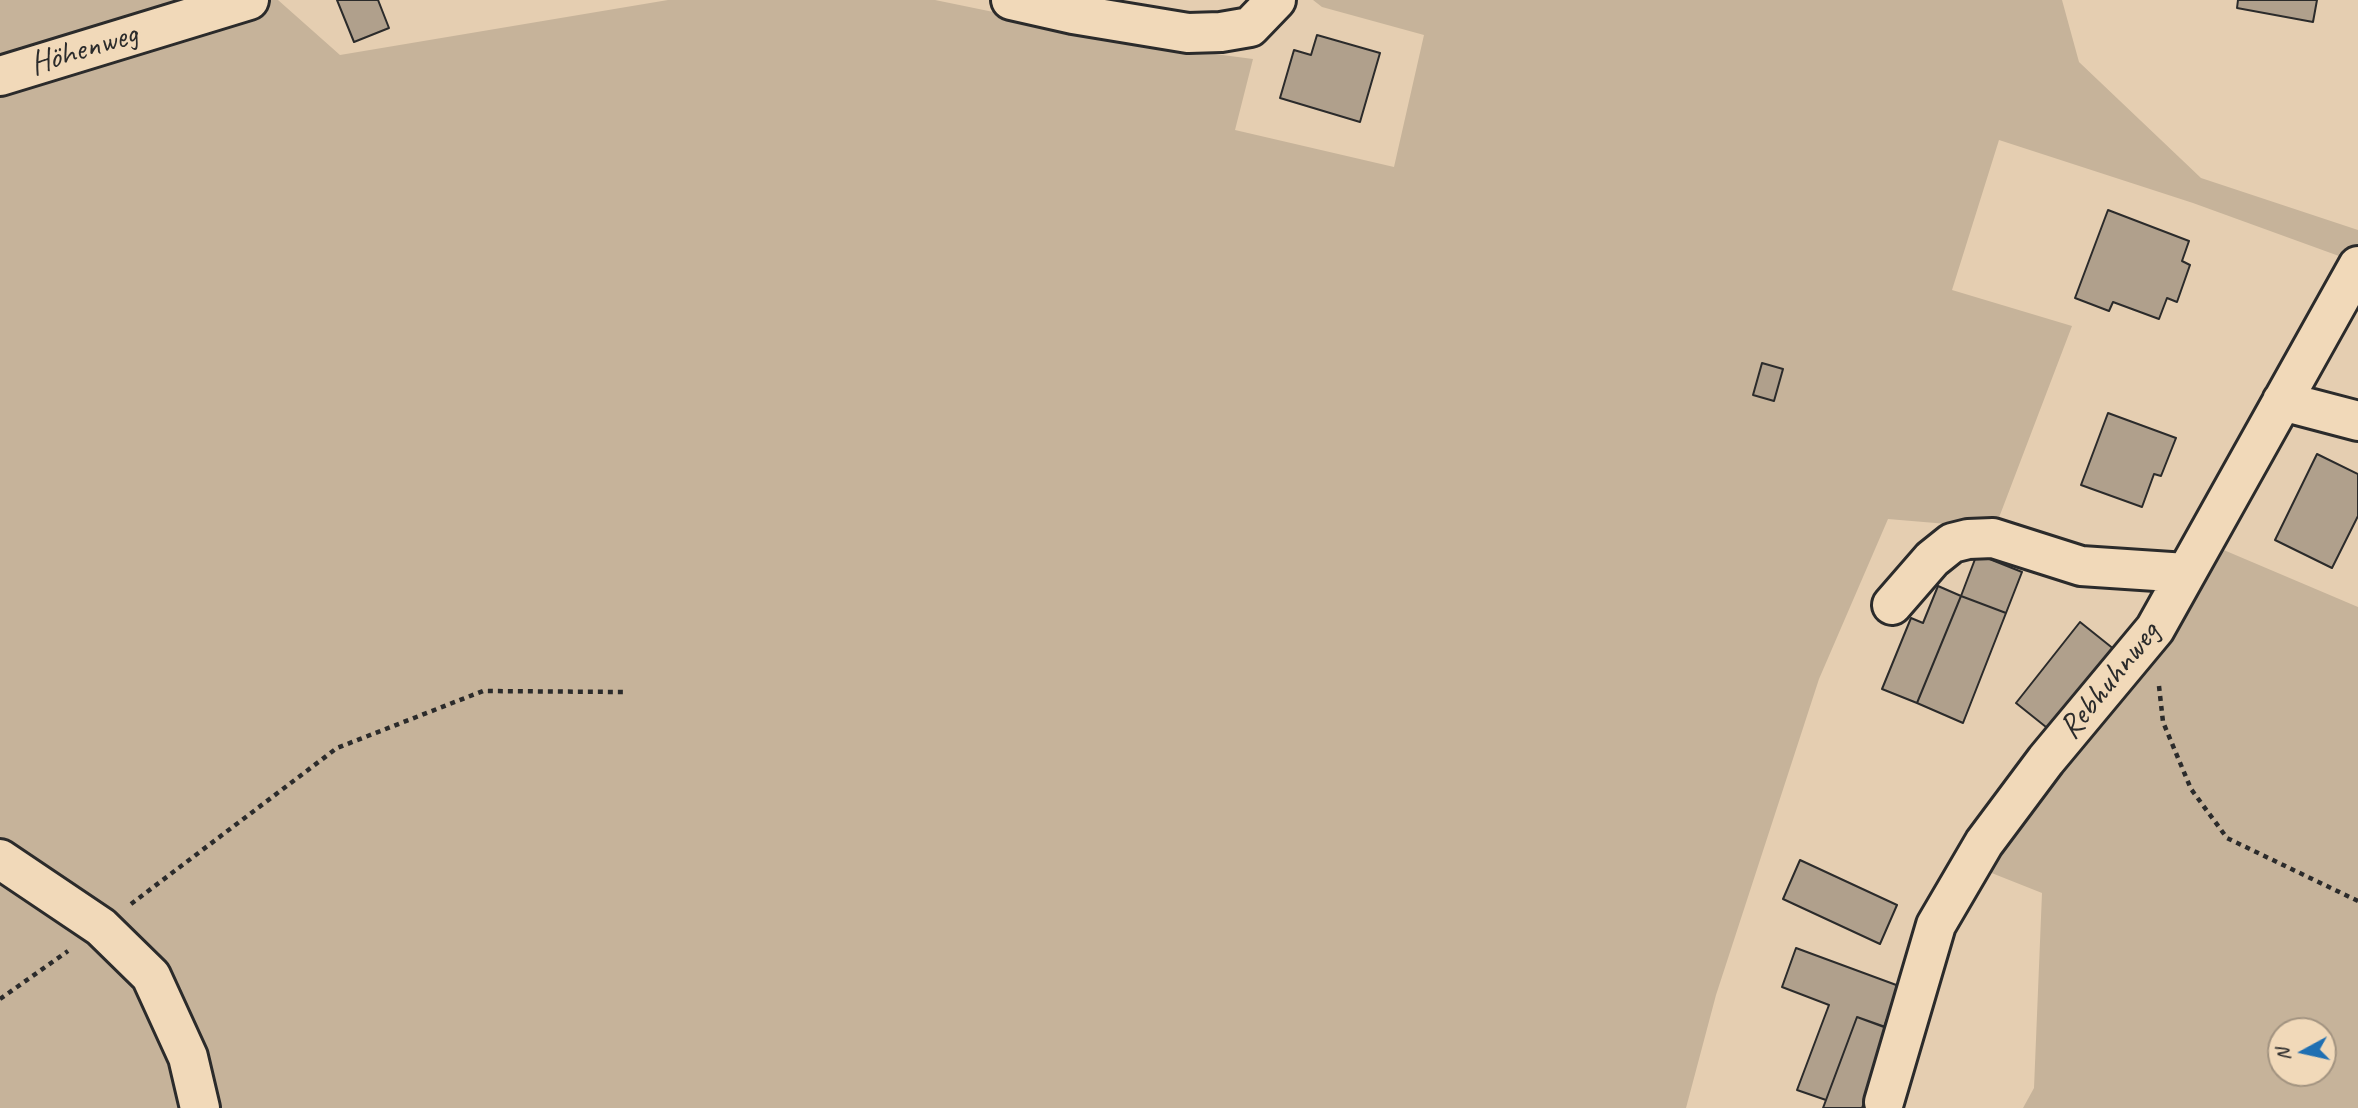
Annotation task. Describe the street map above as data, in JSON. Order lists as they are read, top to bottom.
{
  "streets": {
    "street": ["Höhenweg", "Rebhuhnweg"]
  },
  "north": "left"
}
